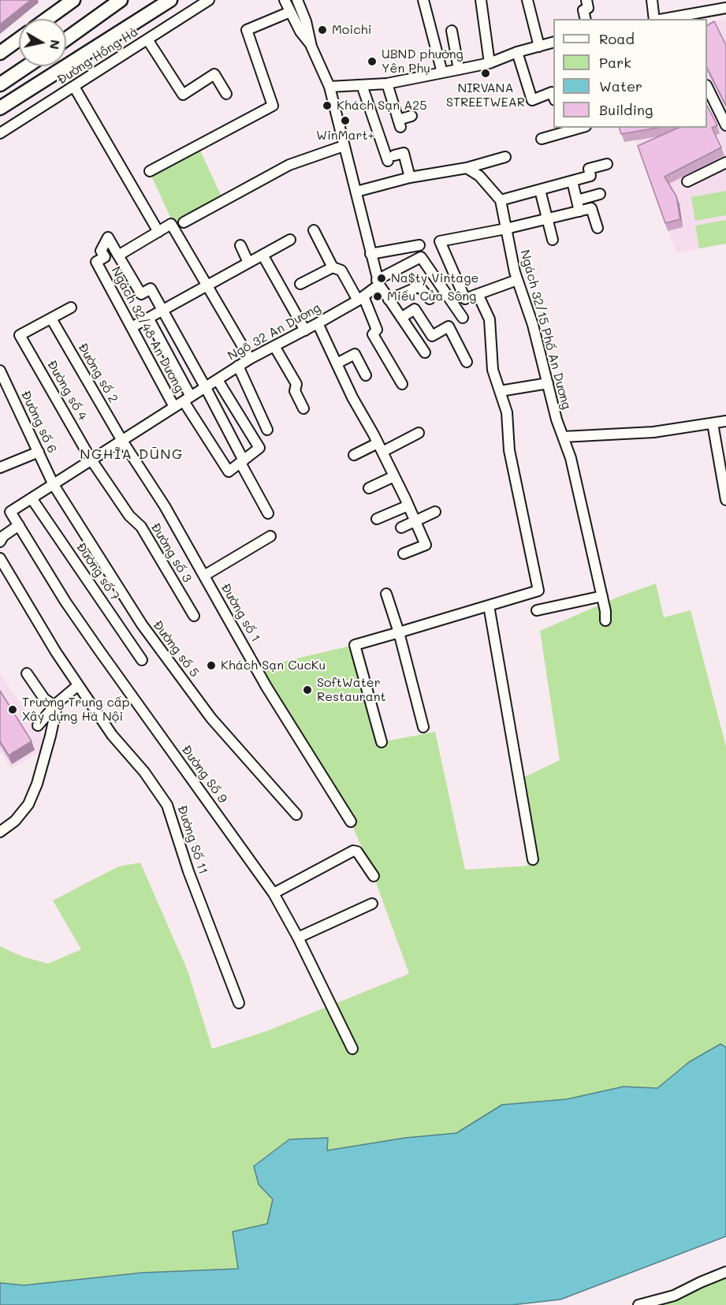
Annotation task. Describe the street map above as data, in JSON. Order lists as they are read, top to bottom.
{
  "streets": {
    "street": [
      "Đường Hồng Hà",
      "Ngách 32/48 An Dương",
      "Ngách 32/15 Phố An Dương",
      "Ngõ 32 An Dương",
      "Đường số 2",
      "Đường số 4",
      "Đường số 6",
      "Đường số 3",
      "Đường số 7",
      "Đường số 1",
      "Đường số 5",
      "Đường Số 9",
      "Đường Số 11"
    ]
  },
  "crossings": [
    ["Ngách 32/48 An Dương", "Ngõ 32 An Dương"],
    ["Ngõ 32 An Dương", "Đường số 2"],
    ["Ngõ 32 An Dương", "Đường số 4"],
    ["Ngõ 32 An Dương", "Đường số 6"],
    ["Ngõ 32 An Dương", "Đường số 3"],
    ["Ngõ 32 An Dương", "Đường số 7"],
    ["Ngõ 32 An Dương", "Đường số 1"],
    ["Ngõ 32 An Dương", "Đường số 5"],
    ["Ngõ 32 An Dương", "Đường Số 9"],
    ["Đường số 2", "Đường số 4"],
    ["Đường số 2", "Đường số 1"],
    ["Đường số 4", "Đường số 3"],
    ["Đường số 6", "Đường số 5"]
  ],
  "districts": ["NGHĨA DŨNG"],
  "places": [
    "Moichi",
    "UBND phường Yên Phụ",
    "NIRVANA STREETWEAR",
    "Khách Sạn A25",
    "WinMart+",
    "Na$ty Vintage",
    "Miếu Cửa Sông",
    "Khách Sạn CucKu",
    "SoftWater Restaurant",
    "Trường Trung cấp Xây dựng Hà Nội"
  ],
  "legend": [
    "Road",
    "Park",
    "Water",
    "Building"
  ],
  "north": "right"
}
